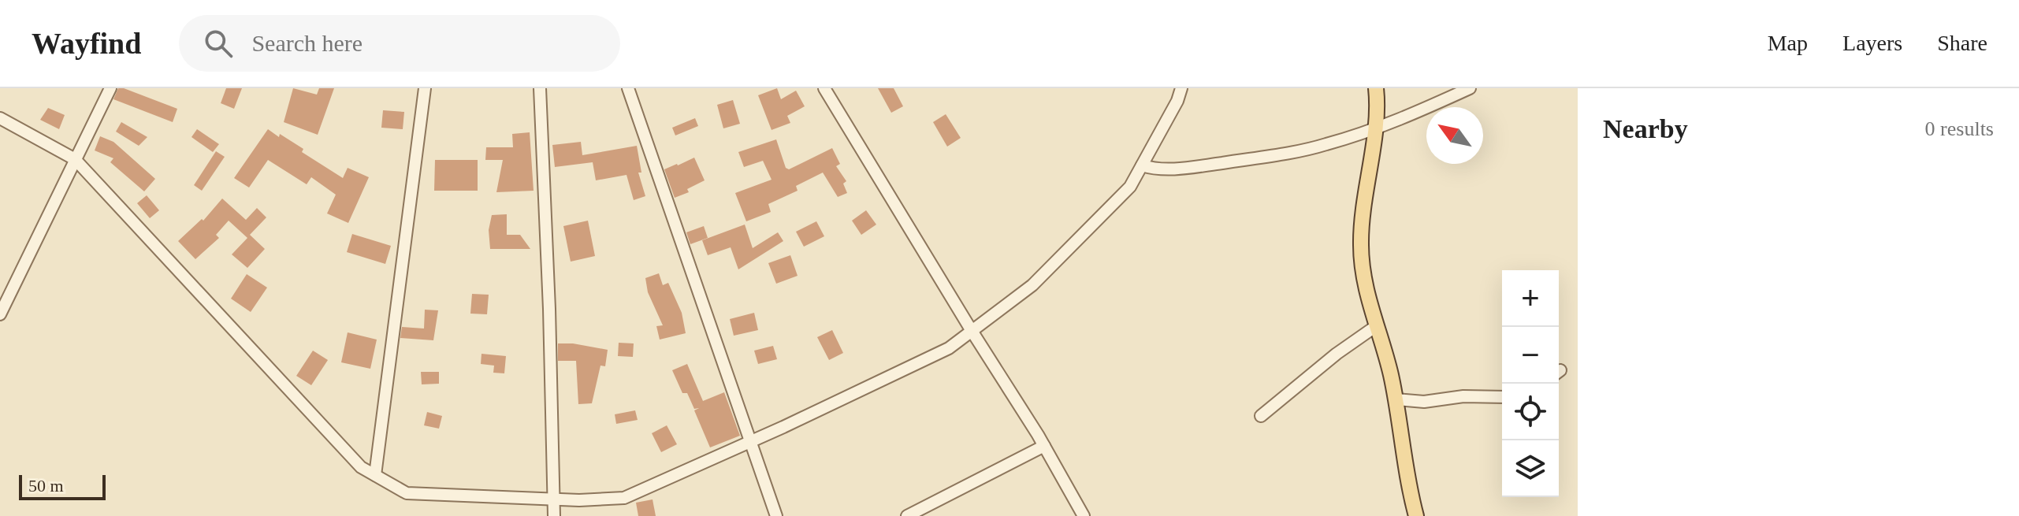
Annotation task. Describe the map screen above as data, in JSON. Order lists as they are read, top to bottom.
{
  "scale_bar": "50 m",
  "north": "top left",
  "page": {
    "header": "Wayfind",
    "search": "Search here",
    "nav": ["Map", "Layers", "Share"],
    "heading": ["Nearby", "0 results"],
    "map_buttons": ["+", "−"],
    "scale": "50 m"
  }
}
